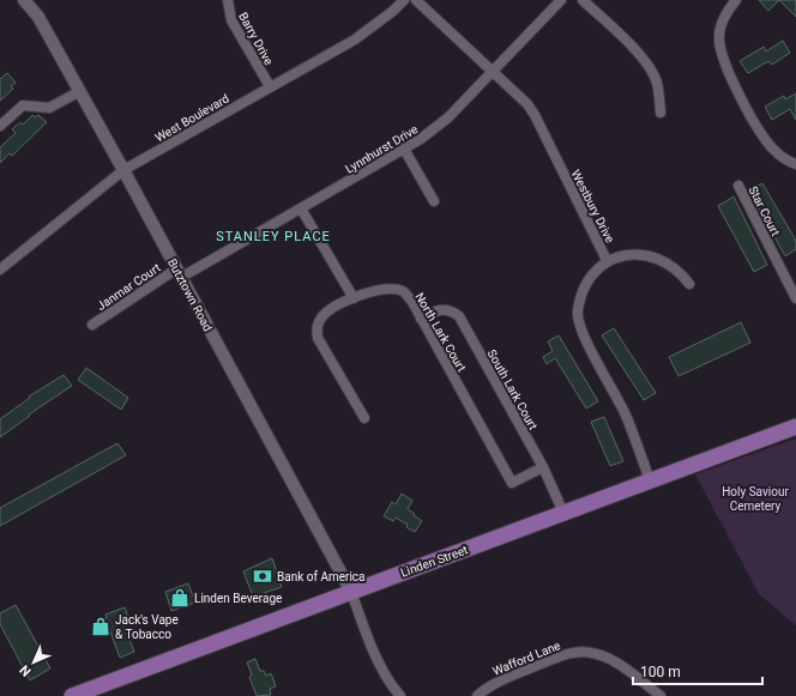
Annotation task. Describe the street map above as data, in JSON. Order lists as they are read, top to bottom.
{
  "streets": {
    "main road": ["Linden Street"],
    "street": [
      "Barry Drive",
      "West Boulevard",
      "Lynnhurst Drive",
      "Westbury Drive",
      "Star Court",
      "Janmar Court",
      "Butztown Road",
      "North Lark Court",
      "South Lark Court",
      "Wafford Lane"
    ]
  },
  "crossings": [
    ["Barry Drive", "West Boulevard"],
    ["West Boulevard", "Butztown Road"],
    ["Lynnhurst Drive", "Westbury Drive"],
    ["Lynnhurst Drive", "Janmar Court"],
    ["Lynnhurst Drive", "Butztown Road"],
    ["Westbury Drive", "Linden Street"],
    ["Janmar Court", "Butztown Road"],
    ["Butztown Road", "Linden Street"],
    ["North Lark Court", "South Lark Court"],
    ["South Lark Court", "Linden Street"]
  ],
  "districts": ["STANLEY PLACE"],
  "parks": ["Holy Saviour Cemetery"],
  "places": {
    "bank": ["Bank of America"],
    "shop": ["Linden Beverage", "Jack's Vape & Tobacco"]
  },
  "scale_bar": "100 m",
  "north": "bottom left"
}
